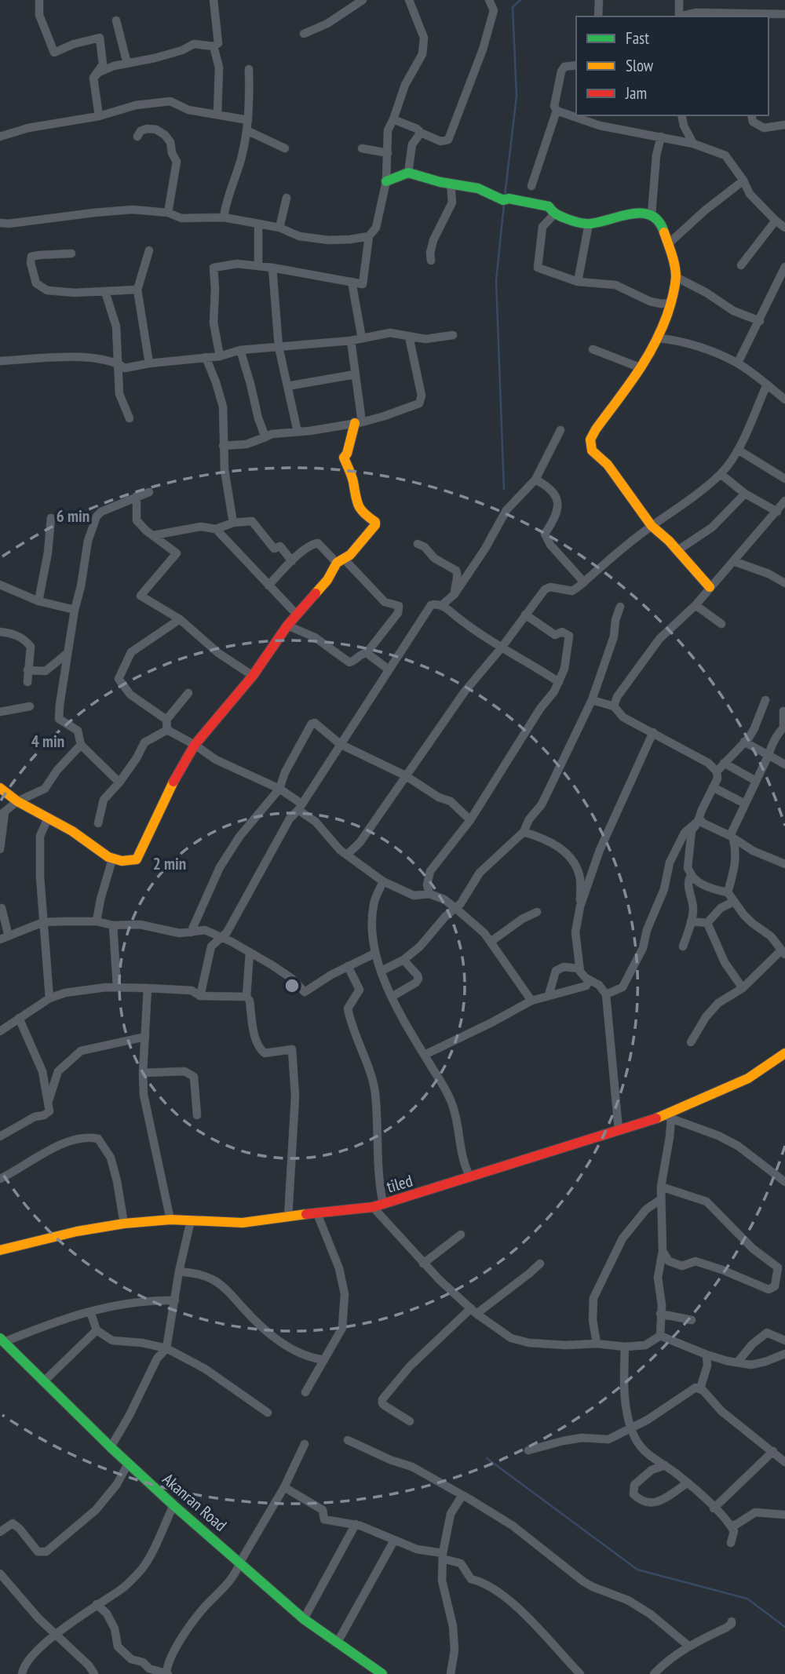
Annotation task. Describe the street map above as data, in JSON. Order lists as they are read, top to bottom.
{
  "streets": {
    "street": ["tiled", "Akanran Road"]
  },
  "legend": ["Fast", "Slow", "Jam"],
  "rings": ["6 min", "4 min", "2 min"]
}
